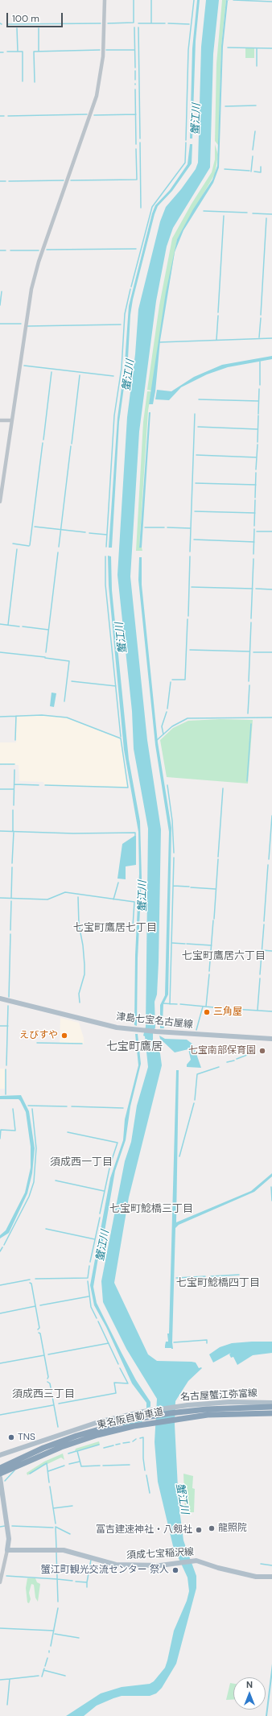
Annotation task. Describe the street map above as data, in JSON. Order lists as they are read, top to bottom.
{
  "streets": {
    "highway": ["東名阪自動車道"],
    "main road": ["津島七宝名古屋線", "名古屋蟹江弥富線", "須成七宝稲沢線"]
  },
  "districts": [
    "七宝町鷹居七丁目",
    "七宝町鷹居六丁目",
    "七宝町鷹居",
    "須成西一丁目",
    "七宝町鯰橋三丁目",
    "七宝町鯰橋四丁目",
    "須成西三丁目"
  ],
  "water": ["蟹江川"],
  "places": [
    "三角屋",
    "えびすや",
    "七宝南部保育園",
    "TNS",
    "龍照院",
    "冨吉建速神社・八剱社",
    "蟹江町観光交流センター 祭人"
  ],
  "scale_bar": "100 m",
  "north": "top"
}
